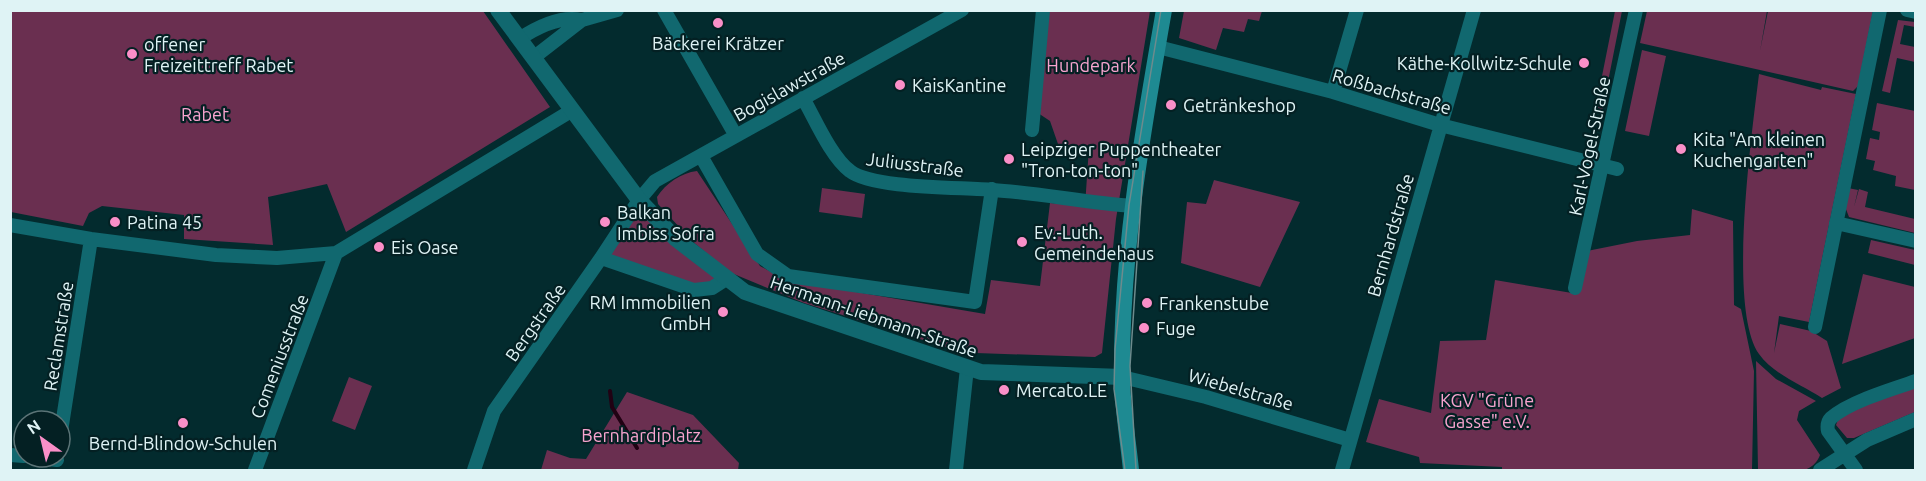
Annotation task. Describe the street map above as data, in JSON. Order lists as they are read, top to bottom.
{
  "streets": {
    "street": [
      "Bogislawstraße",
      "Roßbachstraße",
      "Karl-Vogel-Straße",
      "Juliusstraße",
      "Bernhardstraße",
      "Hermann-Liebmann-Straße",
      "Bergstraße",
      "Reclamstraße",
      "Comeniusstraße",
      "Wiebelstraße"
    ]
  },
  "crossings": [
    ["Bogislawstraße", "Juliusstraße"],
    ["Bogislawstraße", "Hermann-Liebmann-Straße"],
    ["Bogislawstraße", "Bergstraße"],
    ["Roßbachstraße", "Karl-Vogel-Straße"],
    ["Roßbachstraße", "Bernhardstraße"],
    ["Juliusstraße", "Hermann-Liebmann-Straße"],
    ["Bernhardstraße", "Wiebelstraße"],
    ["Hermann-Liebmann-Straße", "Bergstraße"],
    ["Hermann-Liebmann-Straße", "Wiebelstraße"]
  ],
  "parks": [
    "Hundepark",
    "Rabet",
    "KGV \"Grüne Gasse\" e.V.",
    "Bernhardiplatz"
  ],
  "places": [
    "Bäckerei Krätzer",
    "offener Freizeittreff Rabet",
    "Käthe-Kollwitz-Schule",
    "KaisKantine",
    "Getränkeshop",
    "Kita \"Am kleinen Kuchengarten\"",
    "Leipziger Puppentheater \"Tron-ton-ton\"",
    "Patina 45",
    "Balkan Imbiss Sofra",
    "Ev.-Luth. Gemeindehaus",
    "Eis Oase",
    "Frankenstube",
    "RM Immobilien GmbH",
    "Fuge",
    "Mercato.LE",
    "Bernd-Blindow-Schulen"
  ],
  "north": "top left"
}
